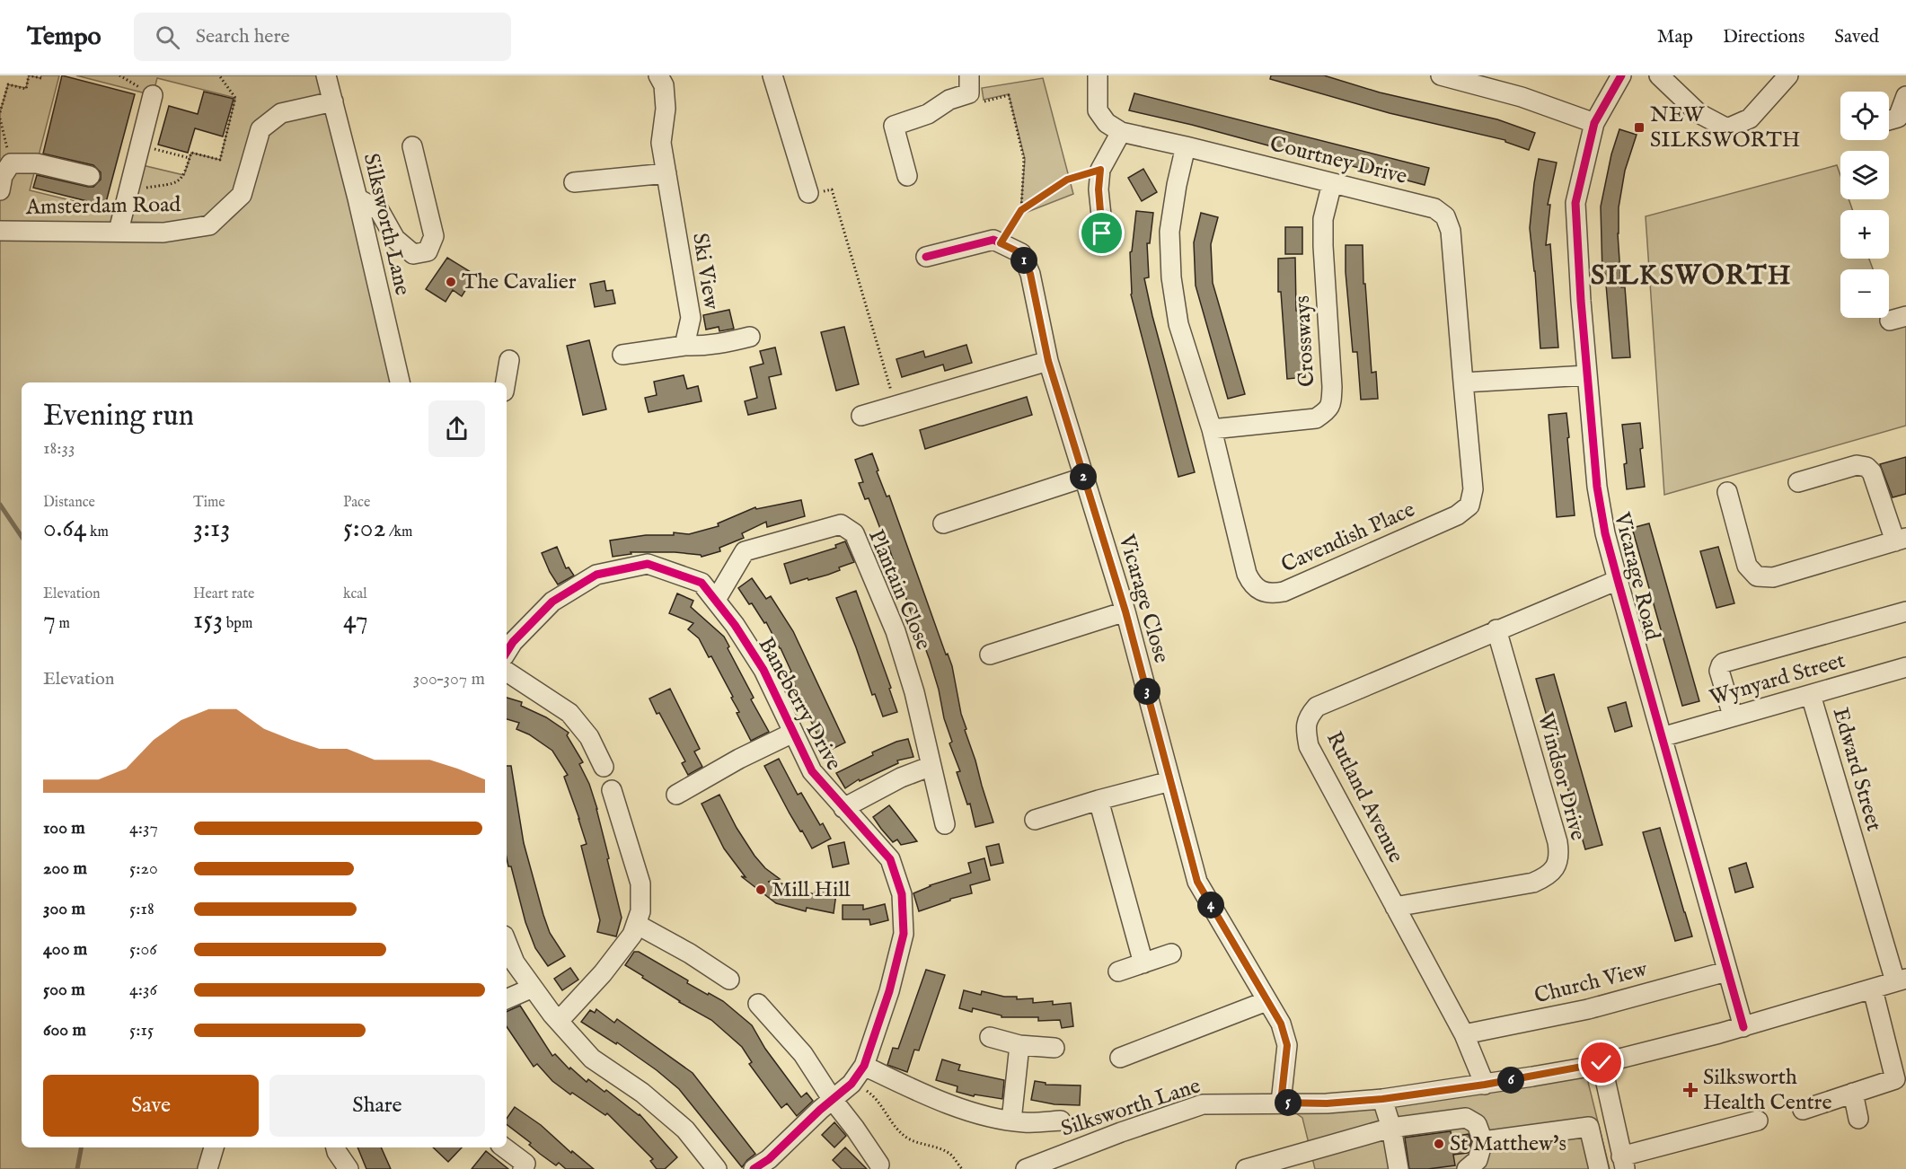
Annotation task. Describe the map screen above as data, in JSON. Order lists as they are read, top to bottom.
{
  "streets": {
    "street": [
      "Courtney Drive",
      "Amsterdam Road",
      "Silksworth Lane",
      "Ski View",
      "Crossways",
      "Cavendish Place",
      "Vicarage Road",
      "Plantain Close",
      "Vicarage Close",
      "Wynyard Street",
      "Baneberry Drive",
      "Edward Street",
      "Windsor Drive",
      "Rutland Avenue",
      "Church View"
    ]
  },
  "crossings": [
    ["Courtney Drive", "Crossways"],
    ["Courtney Drive", "Cavendish Place"],
    ["Amsterdam Road", "Silksworth Lane"],
    ["Silksworth Lane", "Vicarage Road"],
    ["Silksworth Lane", "Vicarage Close"],
    ["Silksworth Lane", "Edward Street"],
    ["Silksworth Lane", "Rutland Avenue"],
    ["Crossways", "Cavendish Place"],
    ["Vicarage Road", "Wynyard Street"],
    ["Vicarage Road", "Rutland Avenue"],
    ["Vicarage Road", "Church View"],
    ["Plantain Close", "Baneberry Drive"],
    ["Wynyard Street", "Edward Street"],
    ["Windsor Drive", "Rutland Avenue"],
    ["Rutland Avenue", "Church View"]
  ],
  "districts": ["SILKSWORTH"],
  "places": {
    "transit": ["NEW SILKSWORTH"],
    "other": ["The Cavalier", "Mill Hill", "St Matthew's"],
    "health": ["Silksworth Health Centre"]
  },
  "page": {
    "header": "Tempo",
    "search": "Search here",
    "nav": ["Map", "Directions", "Saved"],
    "map_buttons": ["+", "−"],
    "pins": [
      "1",
      "2",
      "3",
      "4",
      "6",
      "5"
    ],
    "heading": ["Evening run", "18:33"],
    "stats": [
      ["Distance", "0.64 km"],
      ["Time", "3:13"],
      ["Pace", "5:02 /km"],
      ["Elevation", "7 m"],
      ["Heart rate", "153 bpm"],
      ["kcal", "47"]
    ],
    "chart": ["Elevation", "300–307 m"],
    "list": [
      {
        "name": "100 m",
        "note": "4:37"
      },
      {
        "name": "200 m",
        "note": "5:20"
      },
      {
        "name": "300 m",
        "note": "5:18"
      },
      {
        "name": "400 m",
        "note": "5:06"
      },
      {
        "name": "500 m",
        "note": "4:36"
      },
      {
        "name": "600 m",
        "note": "5:15"
      }
    ],
    "buttons": ["Save", "Share"]
  }
}
